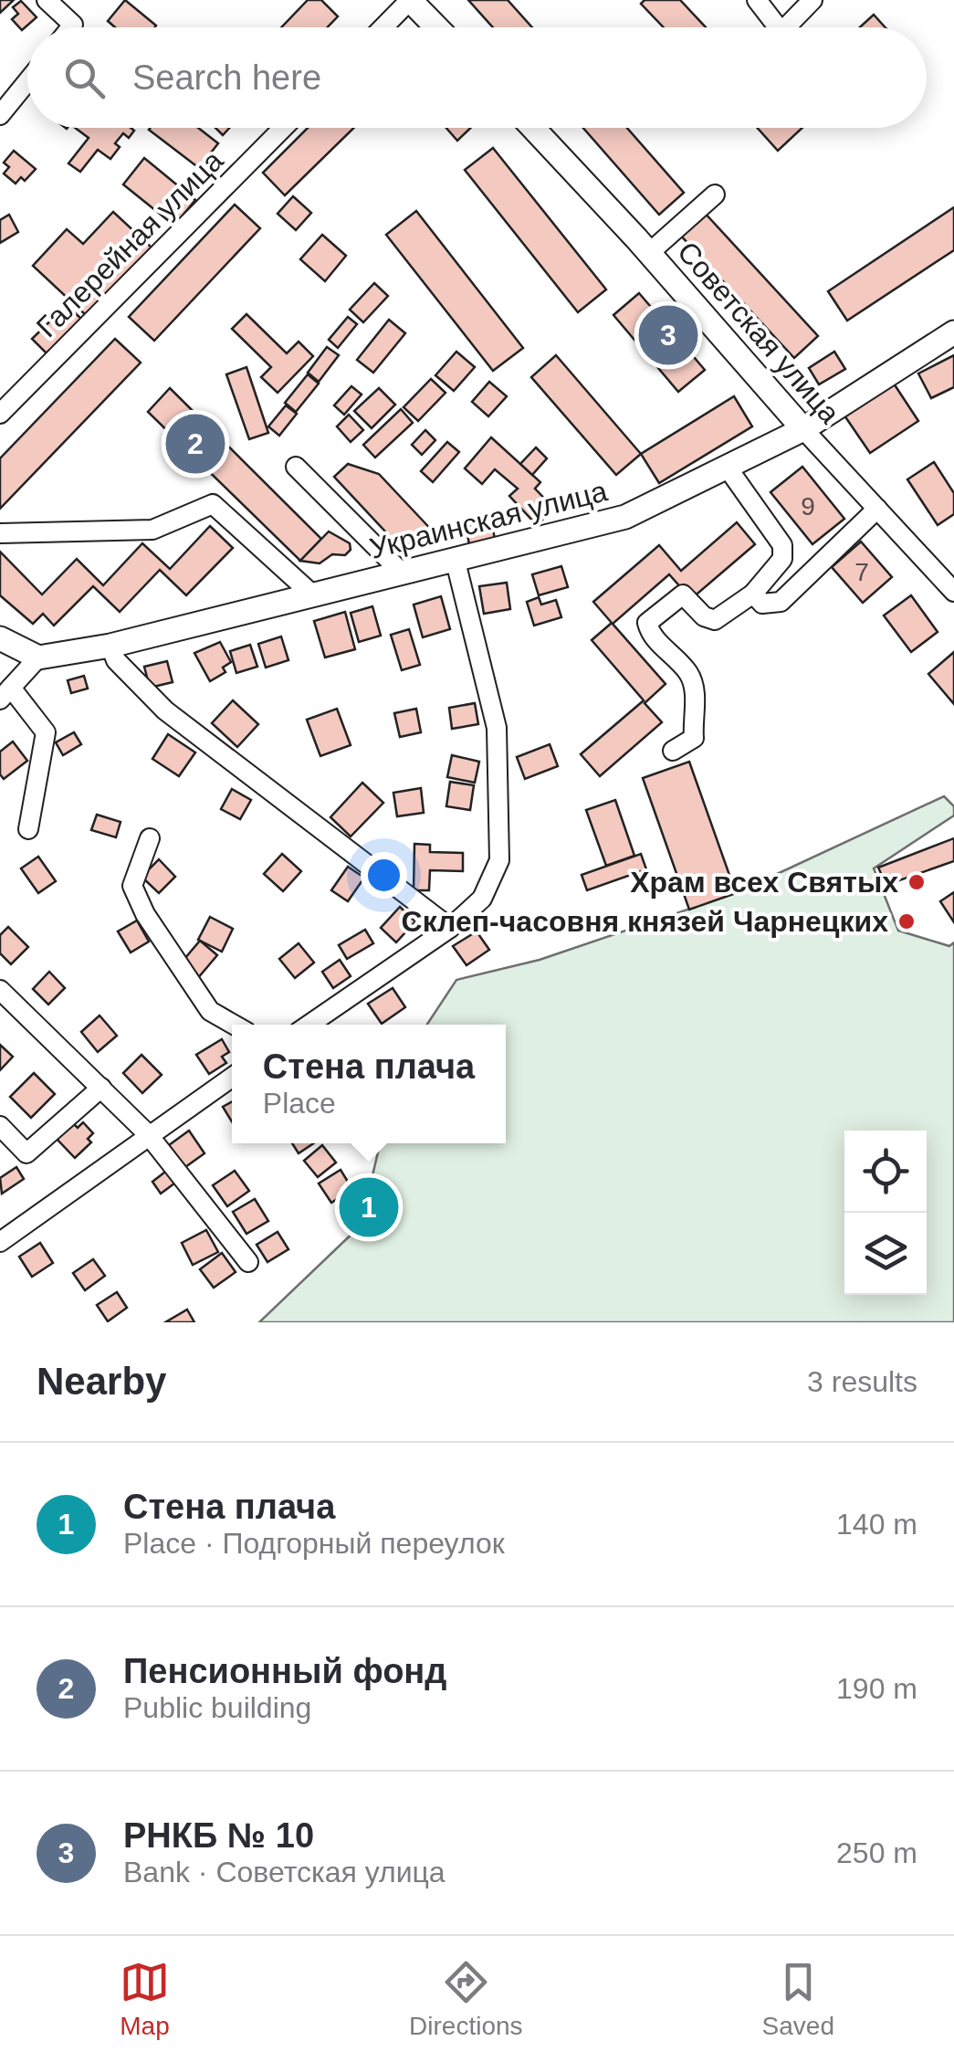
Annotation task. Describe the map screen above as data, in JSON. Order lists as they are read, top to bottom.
{
  "streets": {
    "main road": ["Советская улица", "Украинская улица"],
    "street": ["Галерейная улица"]
  },
  "crossings": [
    ["Советская улица", "Украинская улица"]
  ],
  "places": ["Храм всех Святых", "Склеп-часовня князей Чарнецких"],
  "house_numbers": ["9", "7"],
  "page": {
    "search": "Search here",
    "pins": ["3", "2", "1"],
    "popup": ["Стена плача", "Place"],
    "heading": ["Nearby", "3 results"],
    "list": [
      {
        "mark": "1",
        "name": "Стена плача",
        "note": "Place · Подгорный переулок",
        "value": "140 m"
      },
      {
        "mark": "2",
        "name": "Пенсионный фонд",
        "note": "Public building",
        "value": "190 m"
      },
      {
        "mark": "3",
        "name": "РНКБ № 10",
        "note": "Bank · Советская улица",
        "value": "250 m"
      }
    ],
    "nav": ["Map", "Directions", "Saved"]
  }
}
